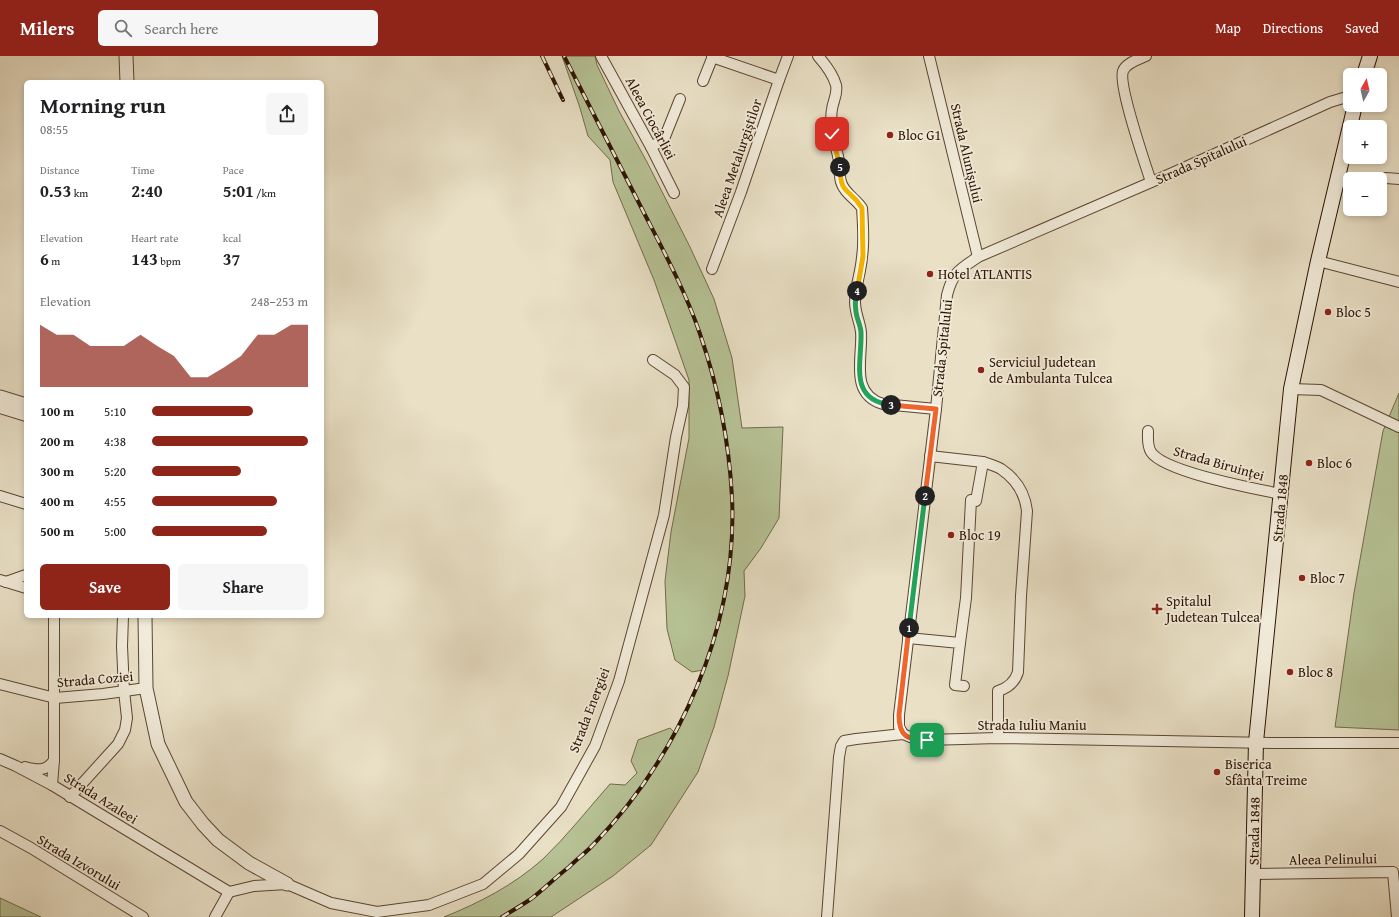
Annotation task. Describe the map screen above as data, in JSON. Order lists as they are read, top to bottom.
{
  "streets": {
    "main road": ["Strada 1848"],
    "street": [
      "Aleea Ciocârliei",
      "Strada Alunișului",
      "Aleea Metalurgiștilor",
      "Strada Spitalului",
      "Strada Biruinței",
      "Strada Coziei",
      "Strada Energiei",
      "Strada Iuliu Maniu",
      "Strada Azaleei",
      "Aleea Pelinului",
      "Strada Izvorului"
    ]
  },
  "crossings": [
    ["Strada Alunișului", "Strada Spitalului"],
    ["Strada Spitalului", "Strada Iuliu Maniu"],
    ["Strada Biruinței", "Strada 1848"],
    ["Strada 1848", "Strada Iuliu Maniu"],
    ["Strada 1848", "Aleea Pelinului"],
    ["Strada Coziei", "Strada Energiei"],
    ["Strada Coziei", "Strada Azaleei"]
  ],
  "places": {
    "other": [
      "Bloc G1",
      "Hotel ATLANTIS",
      "Bloc 5",
      "Serviciul Judetean de Ambulanta Tulcea",
      "Bloc 6",
      "Bloc 19",
      "Bloc 7",
      "Bloc 8",
      "Biserica Sfânta Treime"
    ],
    "health": ["Spitalul Judetean Tulcea"]
  },
  "north": "top",
  "page": {
    "header": "Milers",
    "search": "Search here",
    "nav": ["Map", "Directions", "Saved"],
    "map_buttons": ["+", "−"],
    "heading": ["Morning run", "08:55"],
    "stats": [
      ["Distance", "0.53 km"],
      ["Time", "2:40"],
      ["Pace", "5:01 /km"],
      ["Elevation", "6 m"],
      ["Heart rate", "143 bpm"],
      ["kcal", "37"]
    ],
    "pins": [
      "5",
      "4",
      "3",
      "2",
      "1"
    ],
    "chart": ["Elevation", "248–253 m"],
    "list": [
      {
        "name": "100 m",
        "note": "5:10"
      },
      {
        "name": "200 m",
        "note": "4:38"
      },
      {
        "name": "300 m",
        "note": "5:20"
      },
      {
        "name": "400 m",
        "note": "4:55"
      },
      {
        "name": "500 m",
        "note": "5:00"
      }
    ],
    "buttons": ["Save", "Share"]
  }
}
